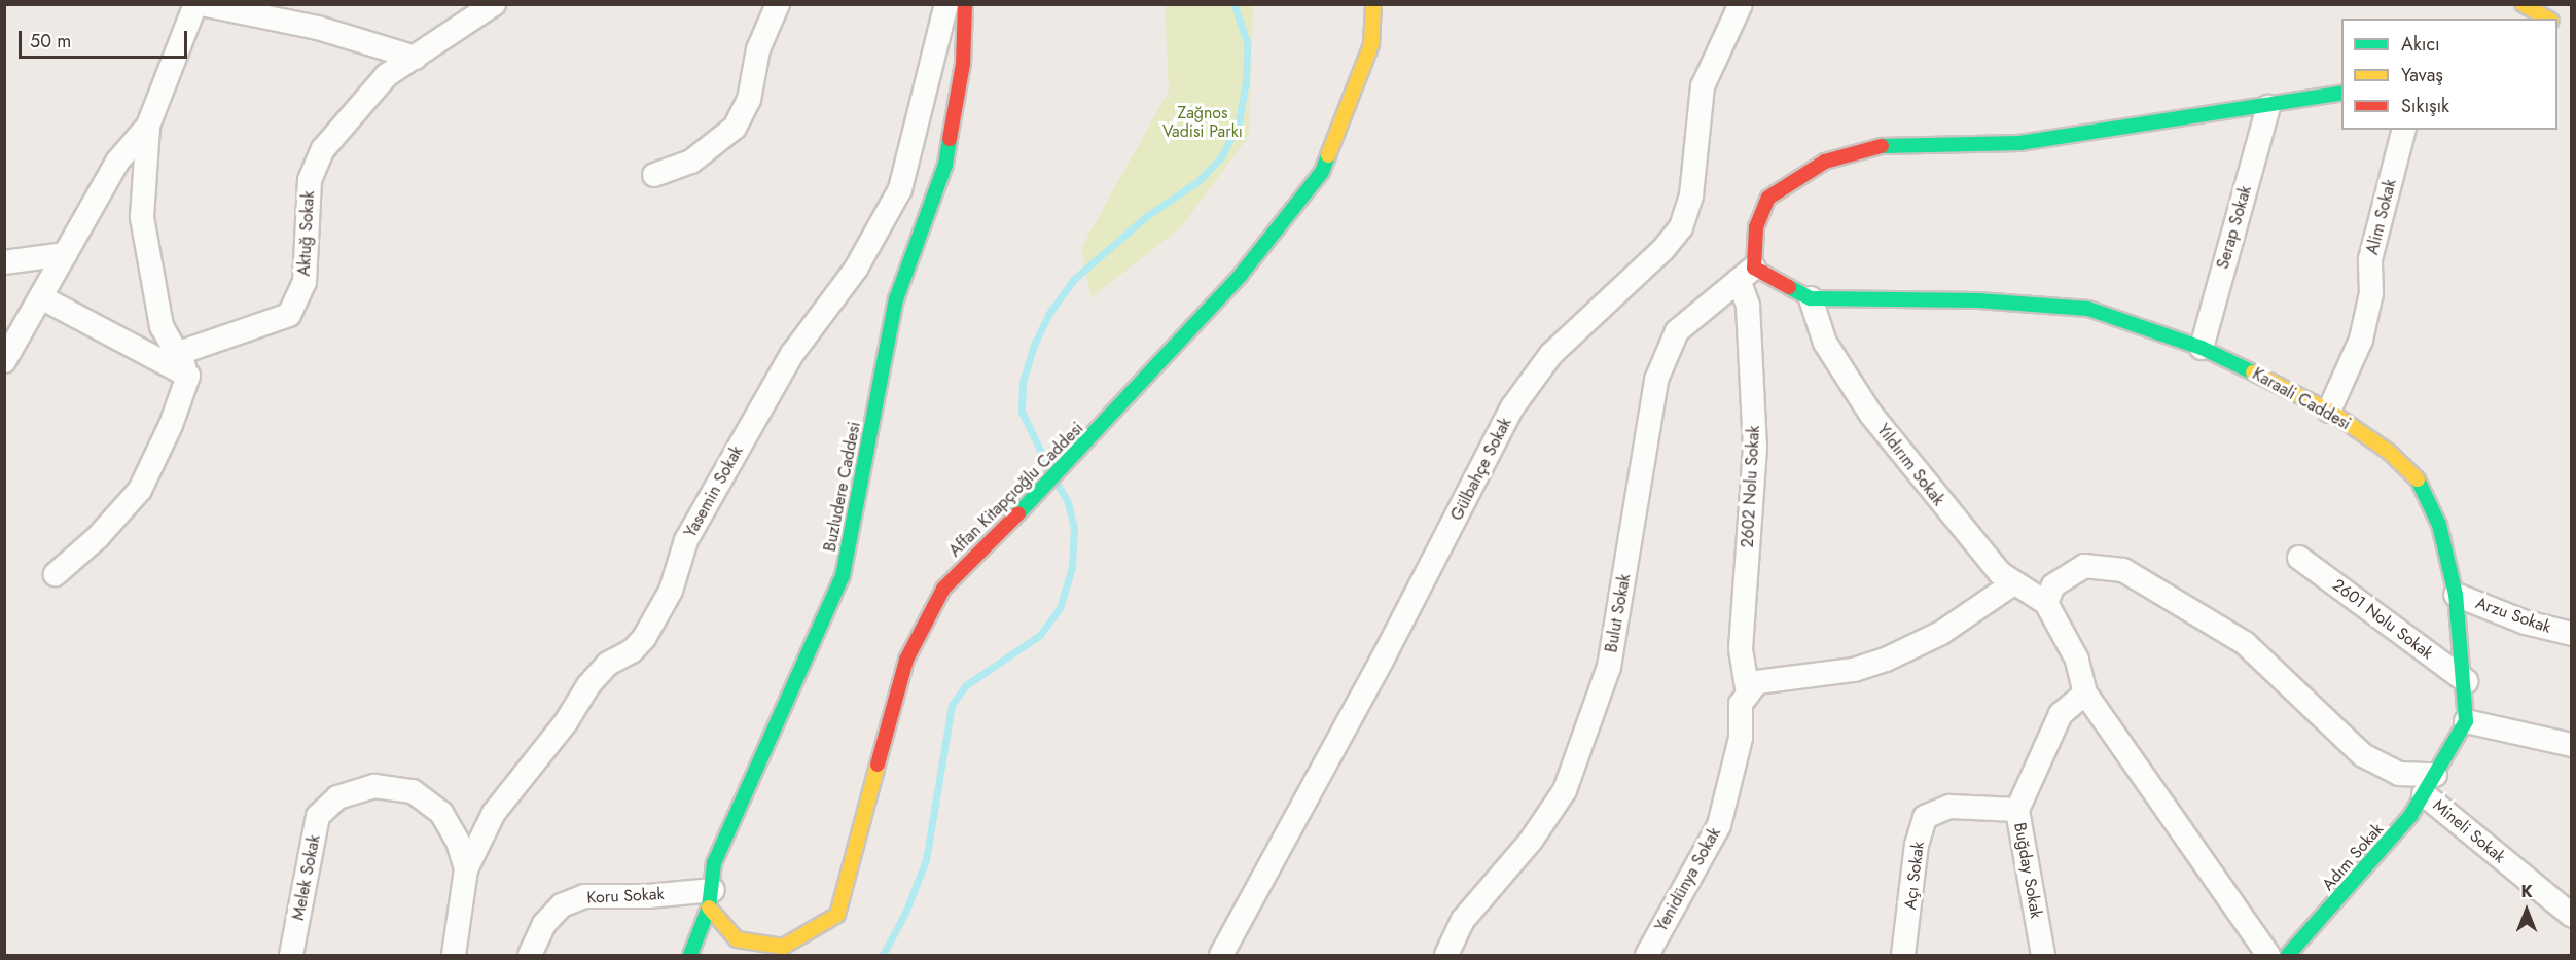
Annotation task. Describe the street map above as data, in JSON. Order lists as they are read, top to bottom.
{
  "streets": {
    "street": [
      "Alim Sokak",
      "Serap Sokak",
      "Aktuğ Sokak",
      "Karaali Caddesi",
      "Yıldırım Sokak",
      "Gülbahçe Sokak",
      "Buzludere Caddesi",
      "2602 Nolu Sokak",
      "Affan Kitapçıoğlu Caddesi",
      "Yasemin Sokak",
      "Bulut Sokak",
      "Arzu Sokak",
      "2601 Nolu Sokak",
      "Mineli Sokak",
      "Adım Sokak",
      "Buğday Sokak",
      "Açı Sokak",
      "Melek Sokak",
      "Yenidünya Sokak",
      "Koru Sokak"
    ]
  },
  "crossings": [
    ["Alim Sokak", "Karaali Caddesi"],
    ["Serap Sokak", "Karaali Caddesi"],
    ["Karaali Caddesi", "Yıldırım Sokak"],
    ["Karaali Caddesi", "2602 Nolu Sokak"],
    ["Karaali Caddesi", "Bulut Sokak"],
    ["Karaali Caddesi", "Arzu Sokak"],
    ["Karaali Caddesi", "2601 Nolu Sokak"],
    ["Karaali Caddesi", "Mineli Sokak"],
    ["Karaali Caddesi", "Adım Sokak"],
    ["Buzludere Caddesi", "Affan Kitapçıoğlu Caddesi"],
    ["Buzludere Caddesi", "Koru Sokak"],
    ["2602 Nolu Sokak", "Bulut Sokak"],
    ["2602 Nolu Sokak", "Yenidünya Sokak"],
    ["Affan Kitapçıoğlu Caddesi", "Koru Sokak"],
    ["Yasemin Sokak", "Melek Sokak"],
    ["Mineli Sokak", "Adım Sokak"],
    ["Buğday Sokak", "Açı Sokak"]
  ],
  "parks": ["Zağnos Vadisi Parkı"],
  "legend": ["Akıcı", "Yavaş", "Sıkışık"],
  "scale_bar": "50 m",
  "north": "top"
}
